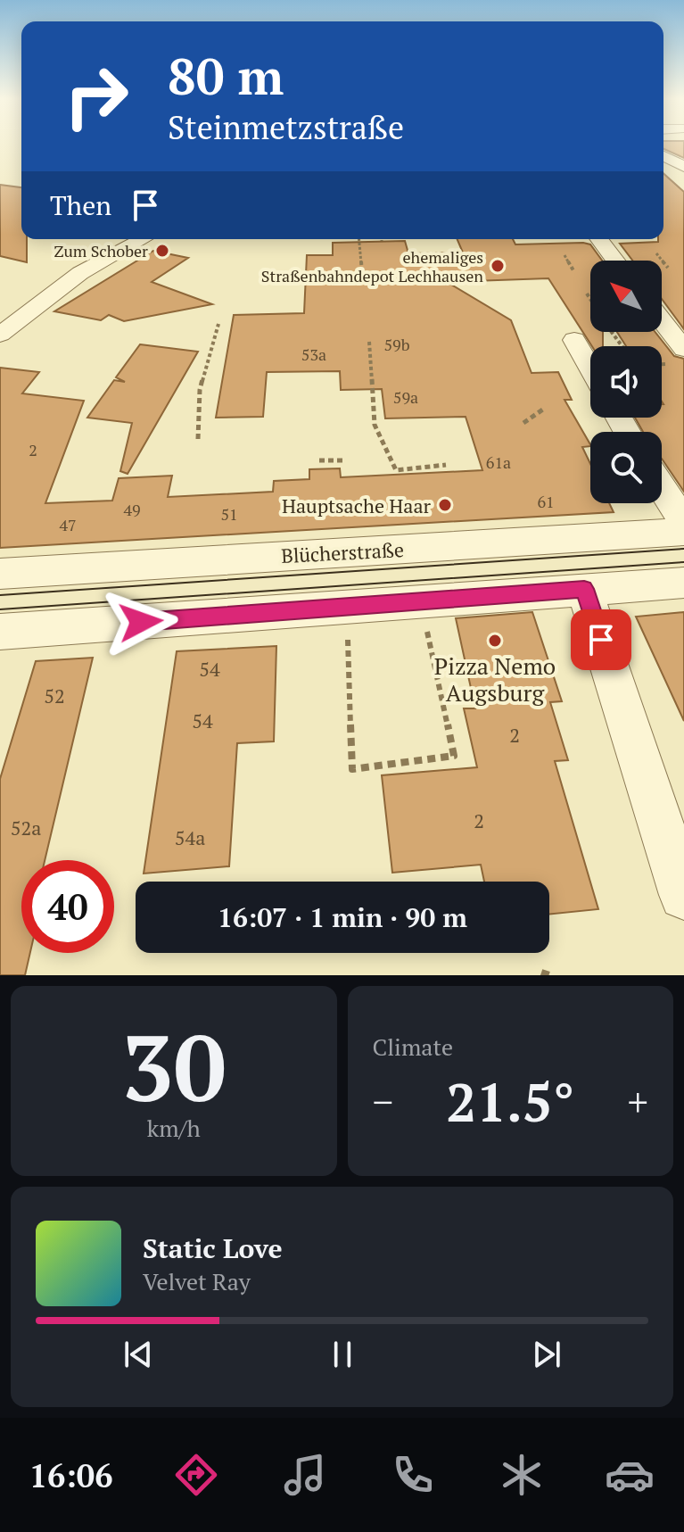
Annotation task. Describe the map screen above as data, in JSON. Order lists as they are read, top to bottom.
{
  "streets": {
    "street": ["Blücherstraße"]
  },
  "places": [
    "Zum Schober",
    "ehemaliges Straßenbahndepot Lechhausen",
    "Hauptsache Haar",
    "Pizza Nemo Augsburg"
  ],
  "house_numbers": [
    "59b",
    "53a",
    "59a",
    "2",
    "61a",
    "61",
    "49",
    "51",
    "47",
    "54",
    "52",
    "54",
    "2",
    "2",
    "52a",
    "54a"
  ],
  "north": "top left",
  "page": {
    "turn": ["80 m", "Steinmetzstraße"],
    "then": "Then",
    "limit": "40",
    "trip": "16:07 · 1 min · 90 m",
    "tile": [
      ["30", "km/h"],
      "Climate"
    ],
    "heat": ["−", "21.5°", "+"],
    "song": ["Static Love", "Velvet Ray"],
    "tabs": "16:06"
  }
}
